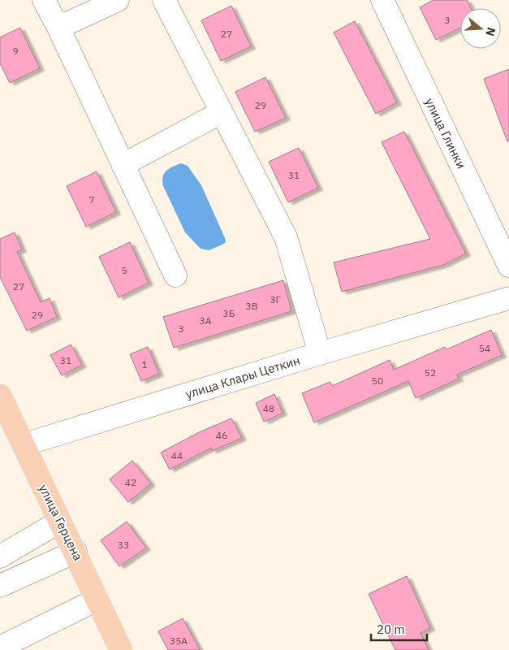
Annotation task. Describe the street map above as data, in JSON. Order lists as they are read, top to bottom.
{
  "streets": {
    "main road": ["улица Герцена"],
    "street": ["улица Глинки", "улица Клары Цеткин"]
  },
  "crossings": [
    ["улица Клары Цеткин", "улица Герцена"]
  ],
  "house_numbers": [
    "3",
    "27",
    "9",
    "29",
    "31",
    "7",
    "5",
    "27",
    "3Г",
    "3В",
    "3Б",
    "29",
    "3А",
    "3",
    "54",
    "31",
    "1",
    "52",
    "50",
    "48",
    "46",
    "44",
    "42",
    "33",
    "35А"
  ],
  "scale_bar": "20 m",
  "north": "right"
}
